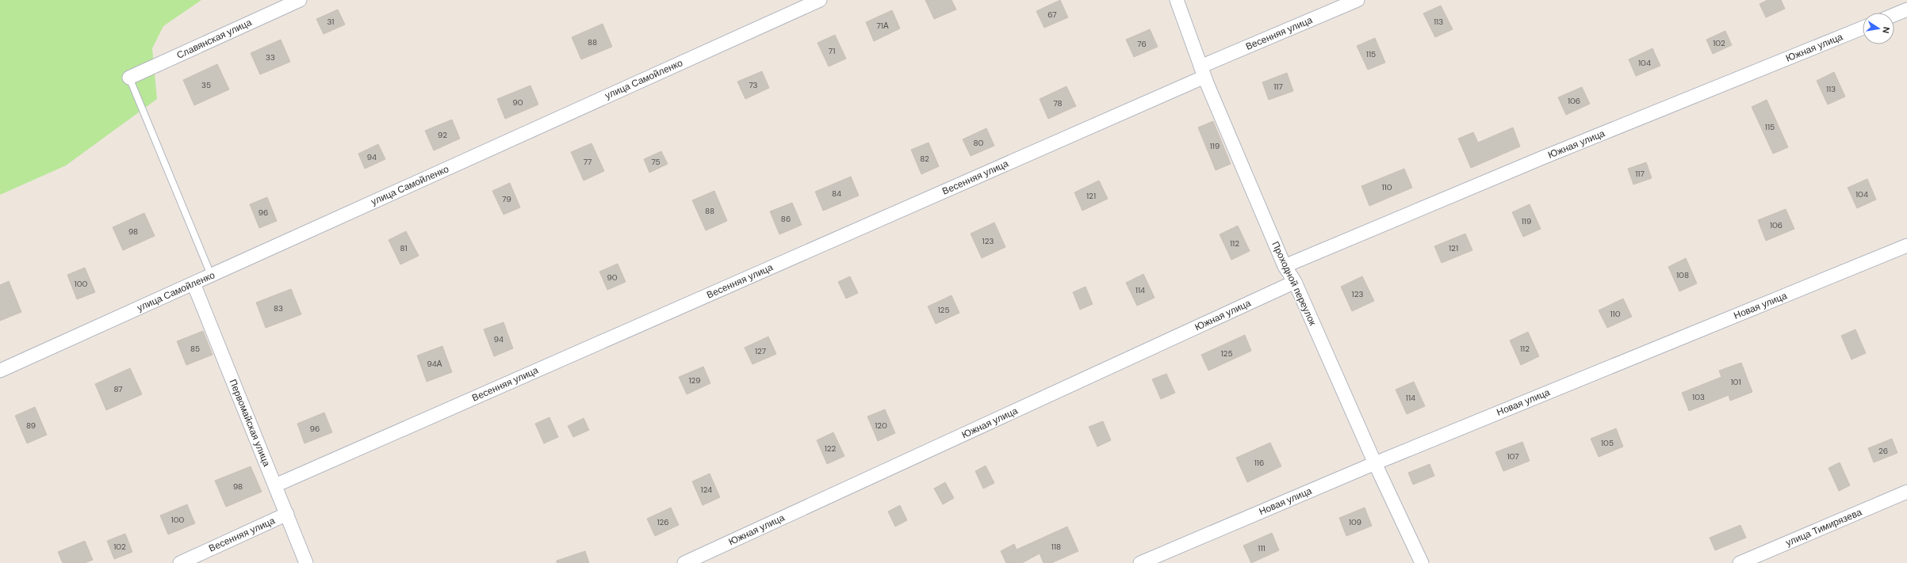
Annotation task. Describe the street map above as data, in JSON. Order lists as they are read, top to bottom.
{
  "streets": {
    "street": [
      "Весенняя улица",
      "Славянская улица",
      "Южная улица",
      "улица Самойленко",
      "Проходной переулок",
      "Новая улица",
      "Первомайская улица",
      "улица Тимирязева"
    ]
  },
  "crossings": [
    ["Весенняя улица", "Проходной переулок"],
    ["Весенняя улица", "Первомайская улица"],
    ["Южная улица", "Проходной переулок"],
    ["улица Самойленко", "Первомайская улица"],
    ["Проходной переулок", "Новая улица"]
  ],
  "house_numbers": [
    "67",
    "31",
    "113",
    "71А",
    "88",
    "102",
    "76",
    "71",
    "115",
    "33",
    "104",
    "35",
    "73",
    "117",
    "113",
    "106",
    "90",
    "78",
    "115",
    "92",
    "80",
    "119",
    "94",
    "82",
    "77",
    "75",
    "117",
    "110",
    "84",
    "104",
    "121",
    "79",
    "88",
    "96",
    "86",
    "119",
    "106",
    "98",
    "123",
    "112",
    "81",
    "121",
    "108",
    "90",
    "100",
    "114",
    "123",
    "83",
    "125",
    "110",
    "94",
    "85",
    "112",
    "127",
    "125",
    "94А",
    "129",
    "101",
    "87",
    "103",
    "114",
    "89",
    "120",
    "96",
    "105",
    "122",
    "26",
    "107",
    "116",
    "98",
    "124",
    "100",
    "126",
    "109",
    "102",
    "118",
    "111"
  ],
  "north": "right"
}
